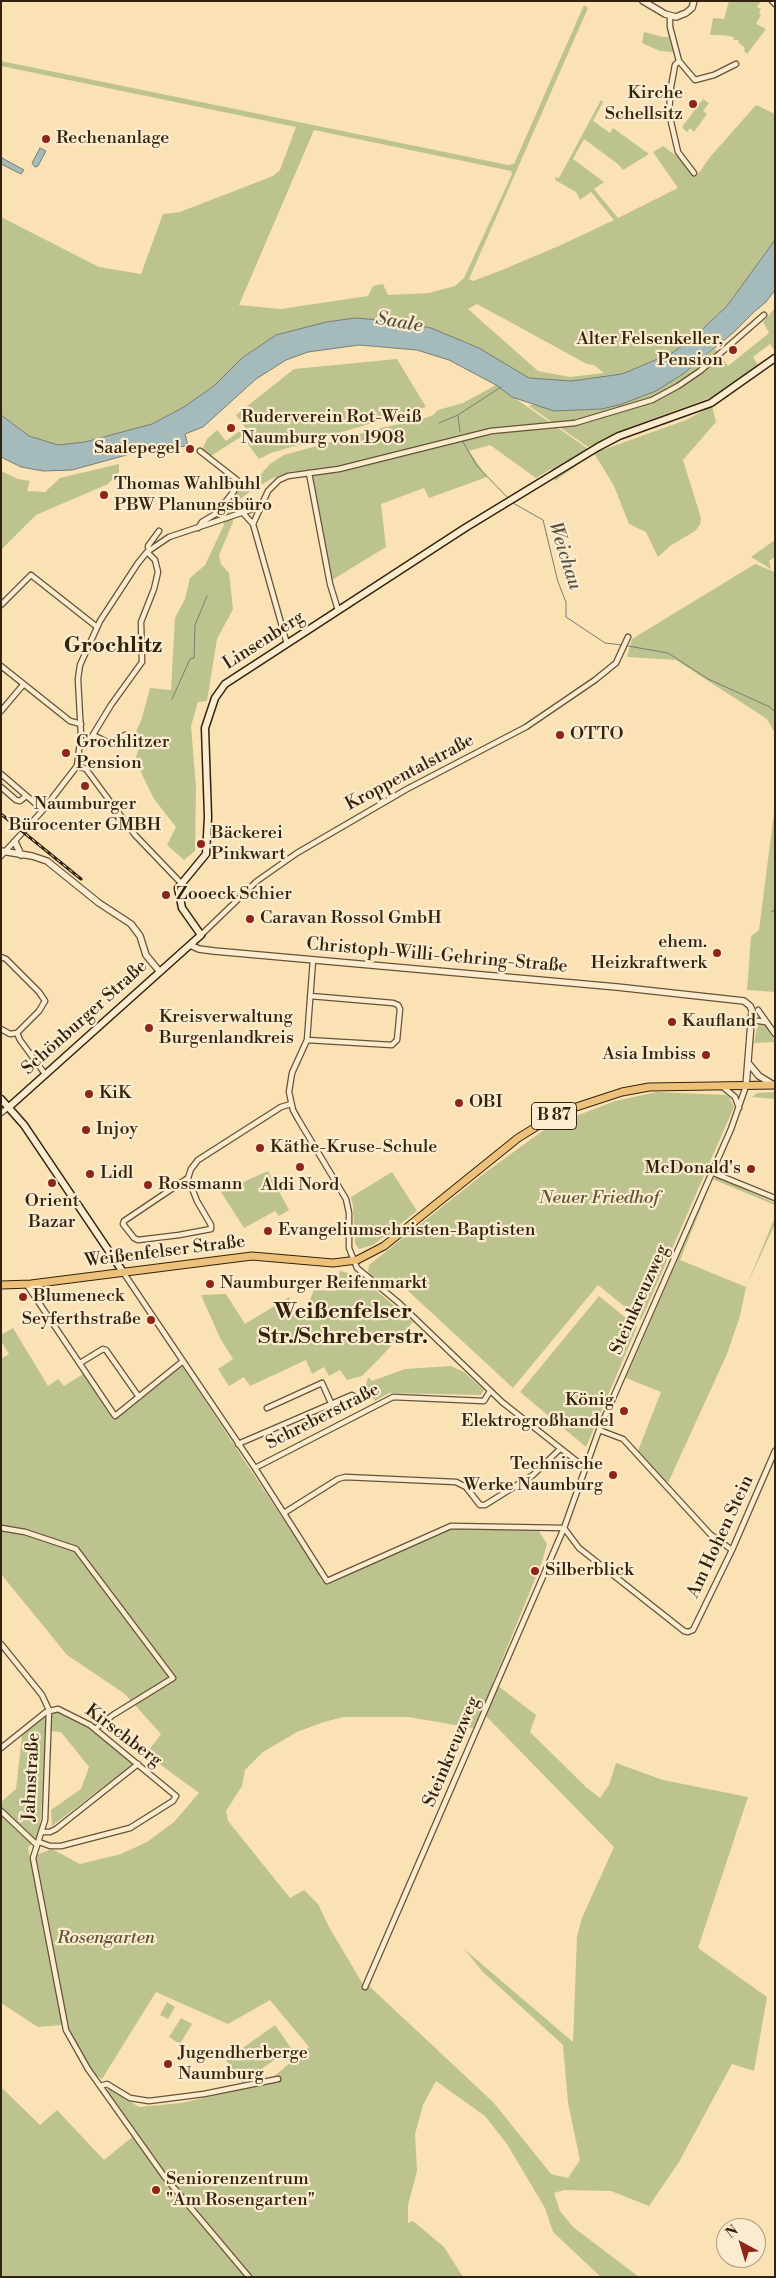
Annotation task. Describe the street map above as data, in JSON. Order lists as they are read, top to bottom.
{
  "streets": {
    "main road": [
      "Linsenberg",
      "Schönburger Straße",
      "B 87",
      "Weißenfelser Straße"
    ],
    "street": [
      "Kroppentalstraße",
      "Christoph-Willi-Gehring-Straße",
      "Steinkreuzweg",
      "Schreberstraße",
      "Am Hohen Stein",
      "Kirschberg",
      "Jahnstraße"
    ]
  },
  "crossings": [
    ["Christoph-Willi-Gehring-Straße", "Schönburger Straße"],
    ["B 87", "Weißenfelser Straße"],
    ["B 87", "Steinkreuzweg"],
    ["Weißenfelser Straße", "Schreberstraße"],
    ["Steinkreuzweg", "Schreberstraße"],
    ["Steinkreuzweg", "Am Hohen Stein"],
    ["Schreberstraße", "Am Hohen Stein"],
    ["Kirschberg", "Jahnstraße"]
  ],
  "districts": ["Grochlitz", "Weißenfelser Str./Schreberstr."],
  "water": ["Saale", "Weichau"],
  "parks": ["Neuer Friedhof", "Rosengarten"],
  "places": [
    "Kirche Schellsitz",
    "Rechenanlage",
    "Alter Felsenkeller, Pension",
    "Ruderverein Rot-Weiß Naumburg von 1908",
    "Saalepegel",
    "Thomas Wahlbuhl PBW Planungsbüro",
    "OTTO",
    "Grochlitzer Pension",
    "Naumburger Bürocenter GMBH",
    "Bäckerei Pinkwart",
    "Zooeck Schier",
    "Caravan Rossol GmbH",
    "ehem. Heizkraftwerk",
    "Kaufland",
    "Kreisverwaltung Burgenlandkreis",
    "Asia Imbiss",
    "KiK",
    "OBI",
    "Injoy",
    "Käthe-Kruse-Schule",
    "Aldi Nord",
    "McDonald's",
    "Lidl",
    "Orient Bazar",
    "Rossmann",
    "Evangeliumschristen-Baptisten",
    "Naumburger Reifenmarkt",
    "Blumeneck",
    "Seyferthstraße",
    "König Elektrogroßhandel",
    "Technische Werke Naumburg",
    "Silberblick",
    "Jugendherberge Naumburg",
    "Seniorenzentrum \"Am Rosengarten\""
  ],
  "north": "top left"
}
